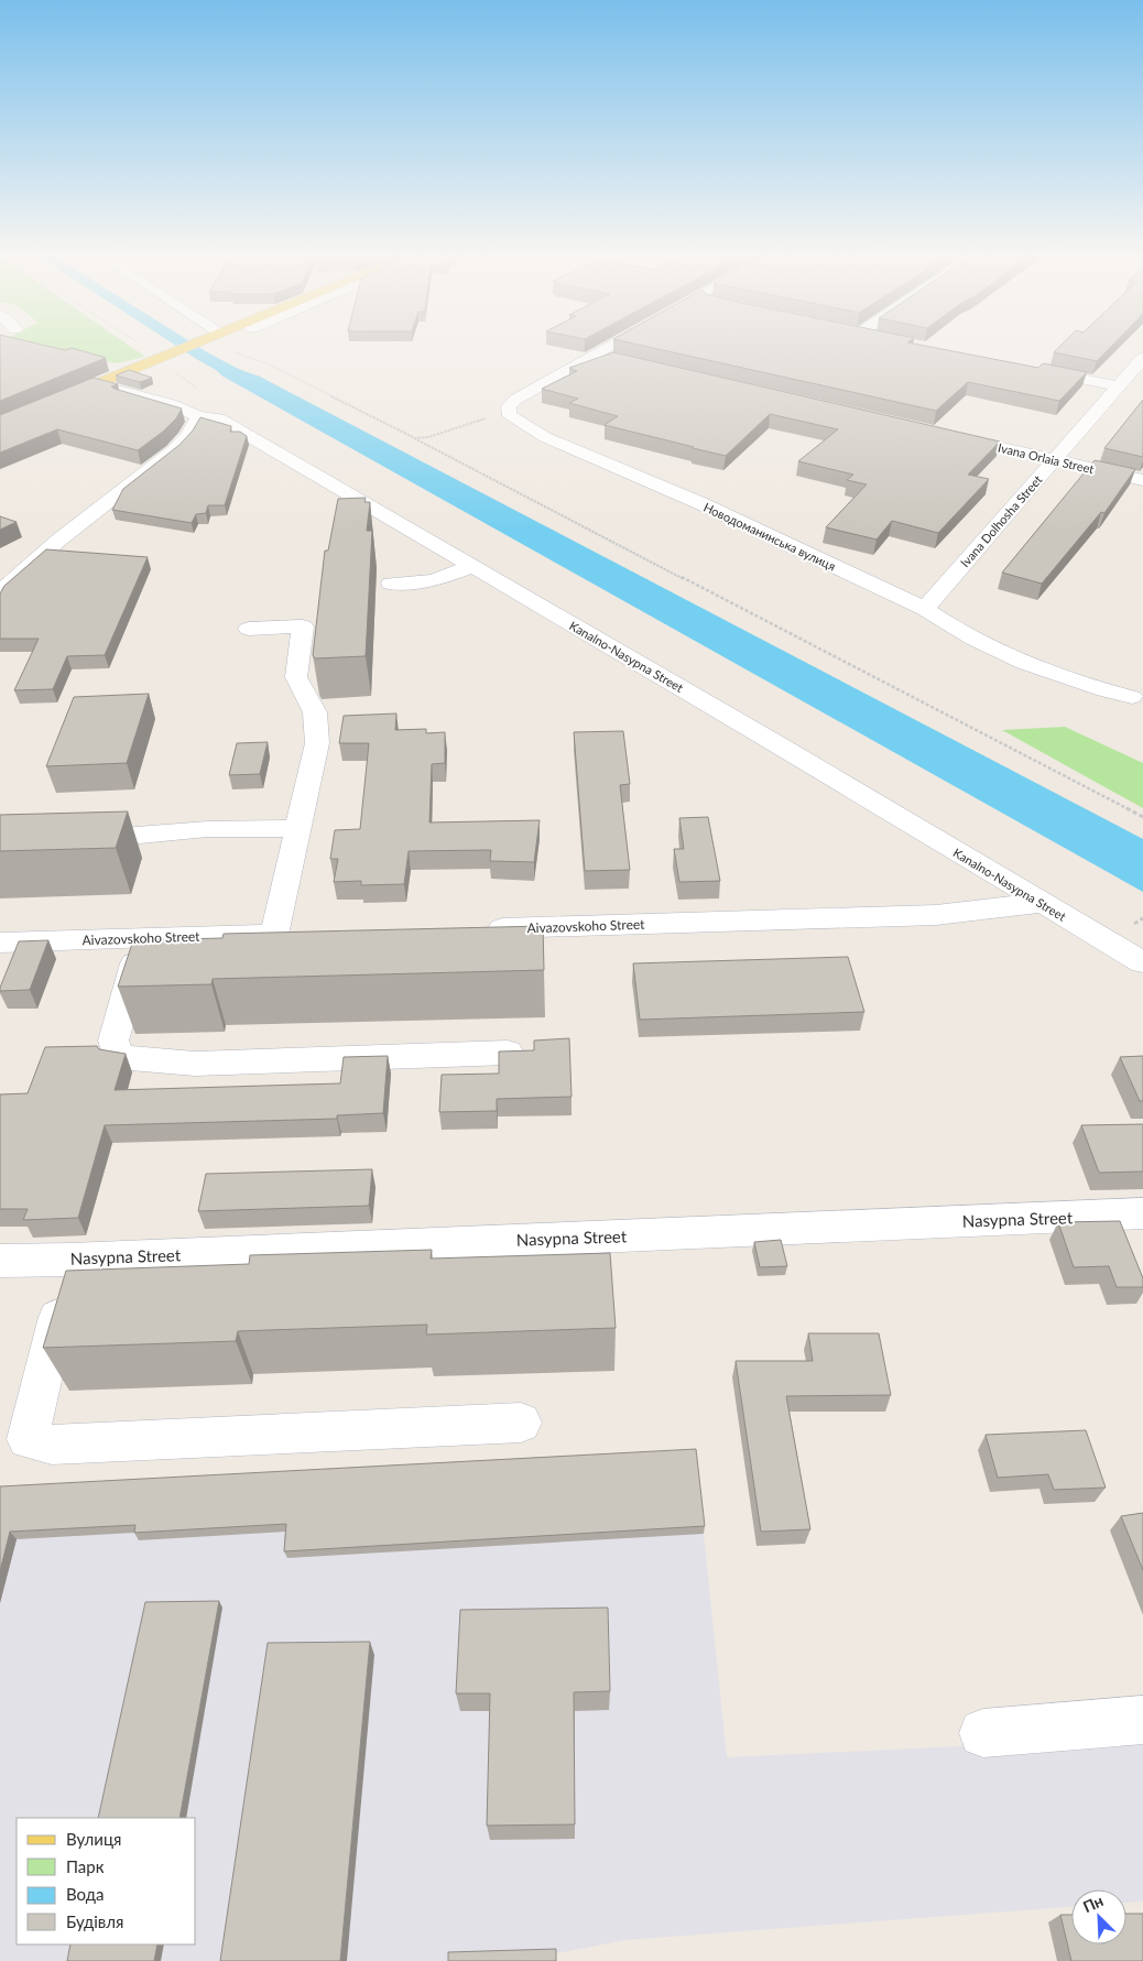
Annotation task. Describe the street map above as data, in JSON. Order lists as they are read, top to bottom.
{
  "streets": {
    "street": [
      "Ivana Orlaia Street",
      "Ivana Dolhosha Street",
      "Новодоманинська вулиця",
      "Kanalno-Nasypna Street",
      "Aivazovskoho Street",
      "Nasypna Street"
    ]
  },
  "crossings": [
    ["Ivana Orlaia Street", "Ivana Dolhosha Street"],
    ["Ivana Dolhosha Street", "Новодоманинська вулиця"],
    ["Kanalno-Nasypna Street", "Aivazovskoho Street"]
  ],
  "legend": [
    "Вулиця",
    "Парк",
    "Вода",
    "Будівля"
  ],
  "north": "top left"
}
